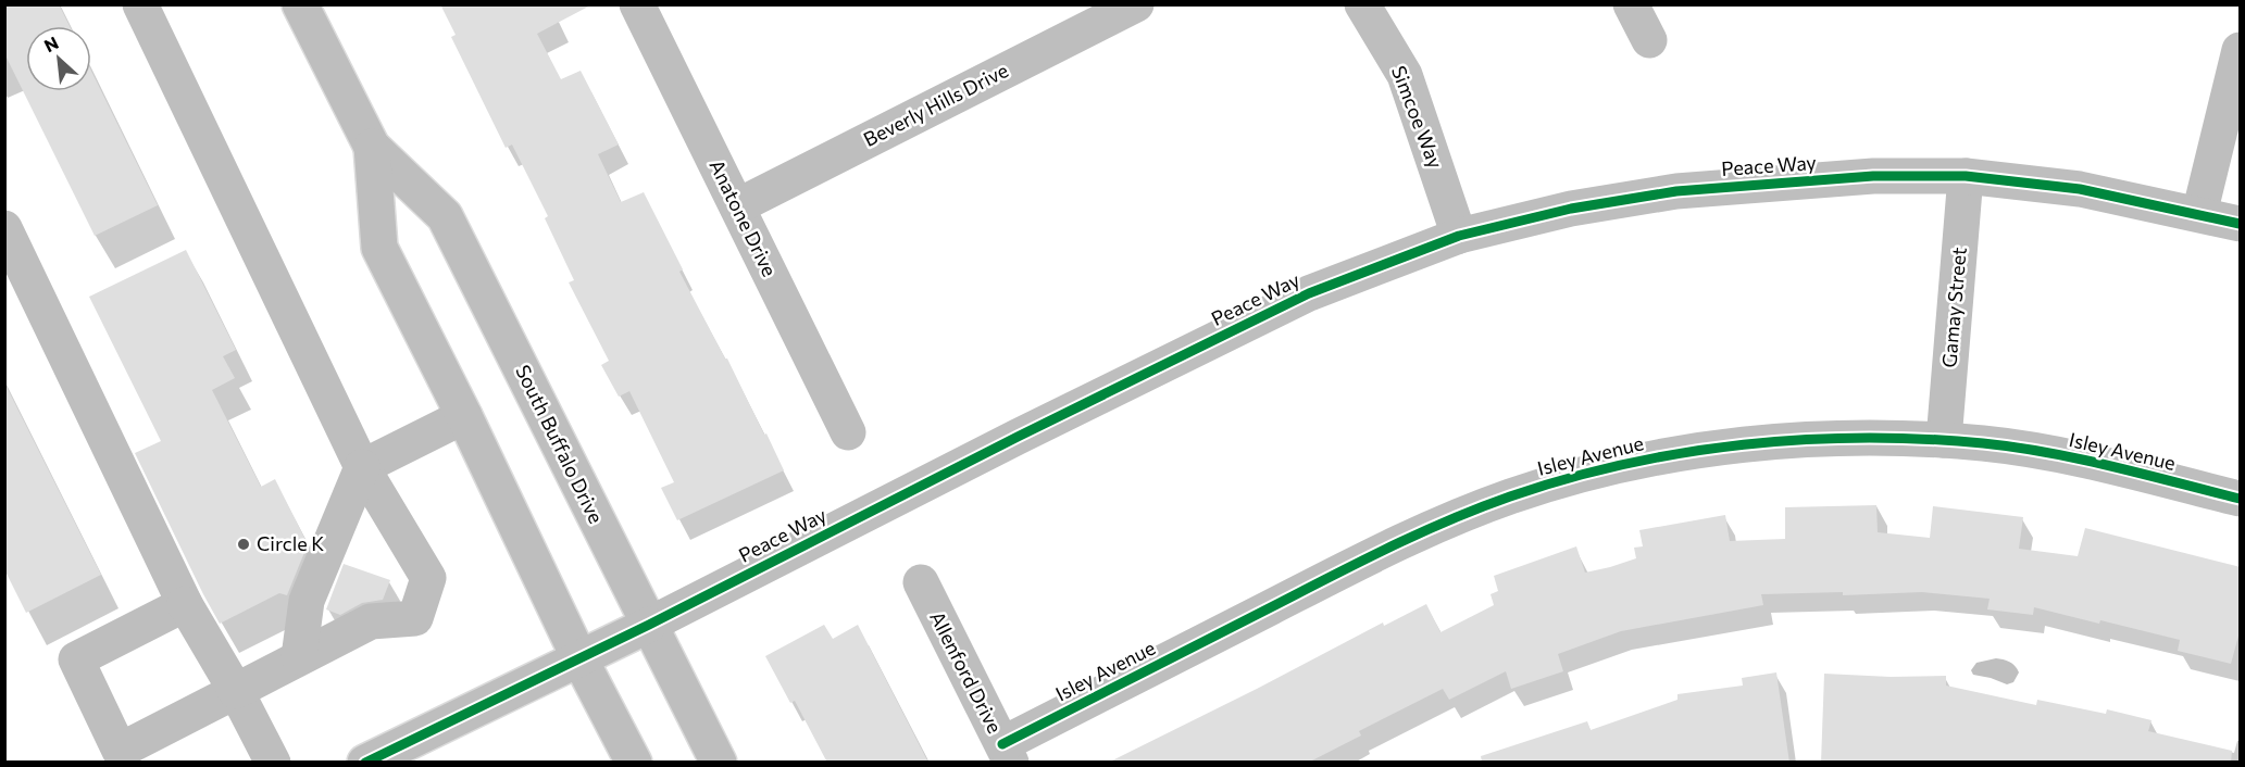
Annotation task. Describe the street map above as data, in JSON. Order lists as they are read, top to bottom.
{
  "streets": {
    "street": [
      "Beverly Hills Drive",
      "Simcoe Way",
      "Peace Way",
      "Anatone Drive",
      "Gamay Street",
      "South Buffalo Drive",
      "Isley Avenue",
      "Allenford Drive"
    ]
  },
  "crossings": [
    ["Beverly Hills Drive", "Anatone Drive"],
    ["Simcoe Way", "Peace Way"],
    ["Peace Way", "Gamay Street"],
    ["Peace Way", "South Buffalo Drive"],
    ["Gamay Street", "Isley Avenue"],
    ["Isley Avenue", "Allenford Drive"]
  ],
  "places": ["Circle K"],
  "north": "top left"
}
